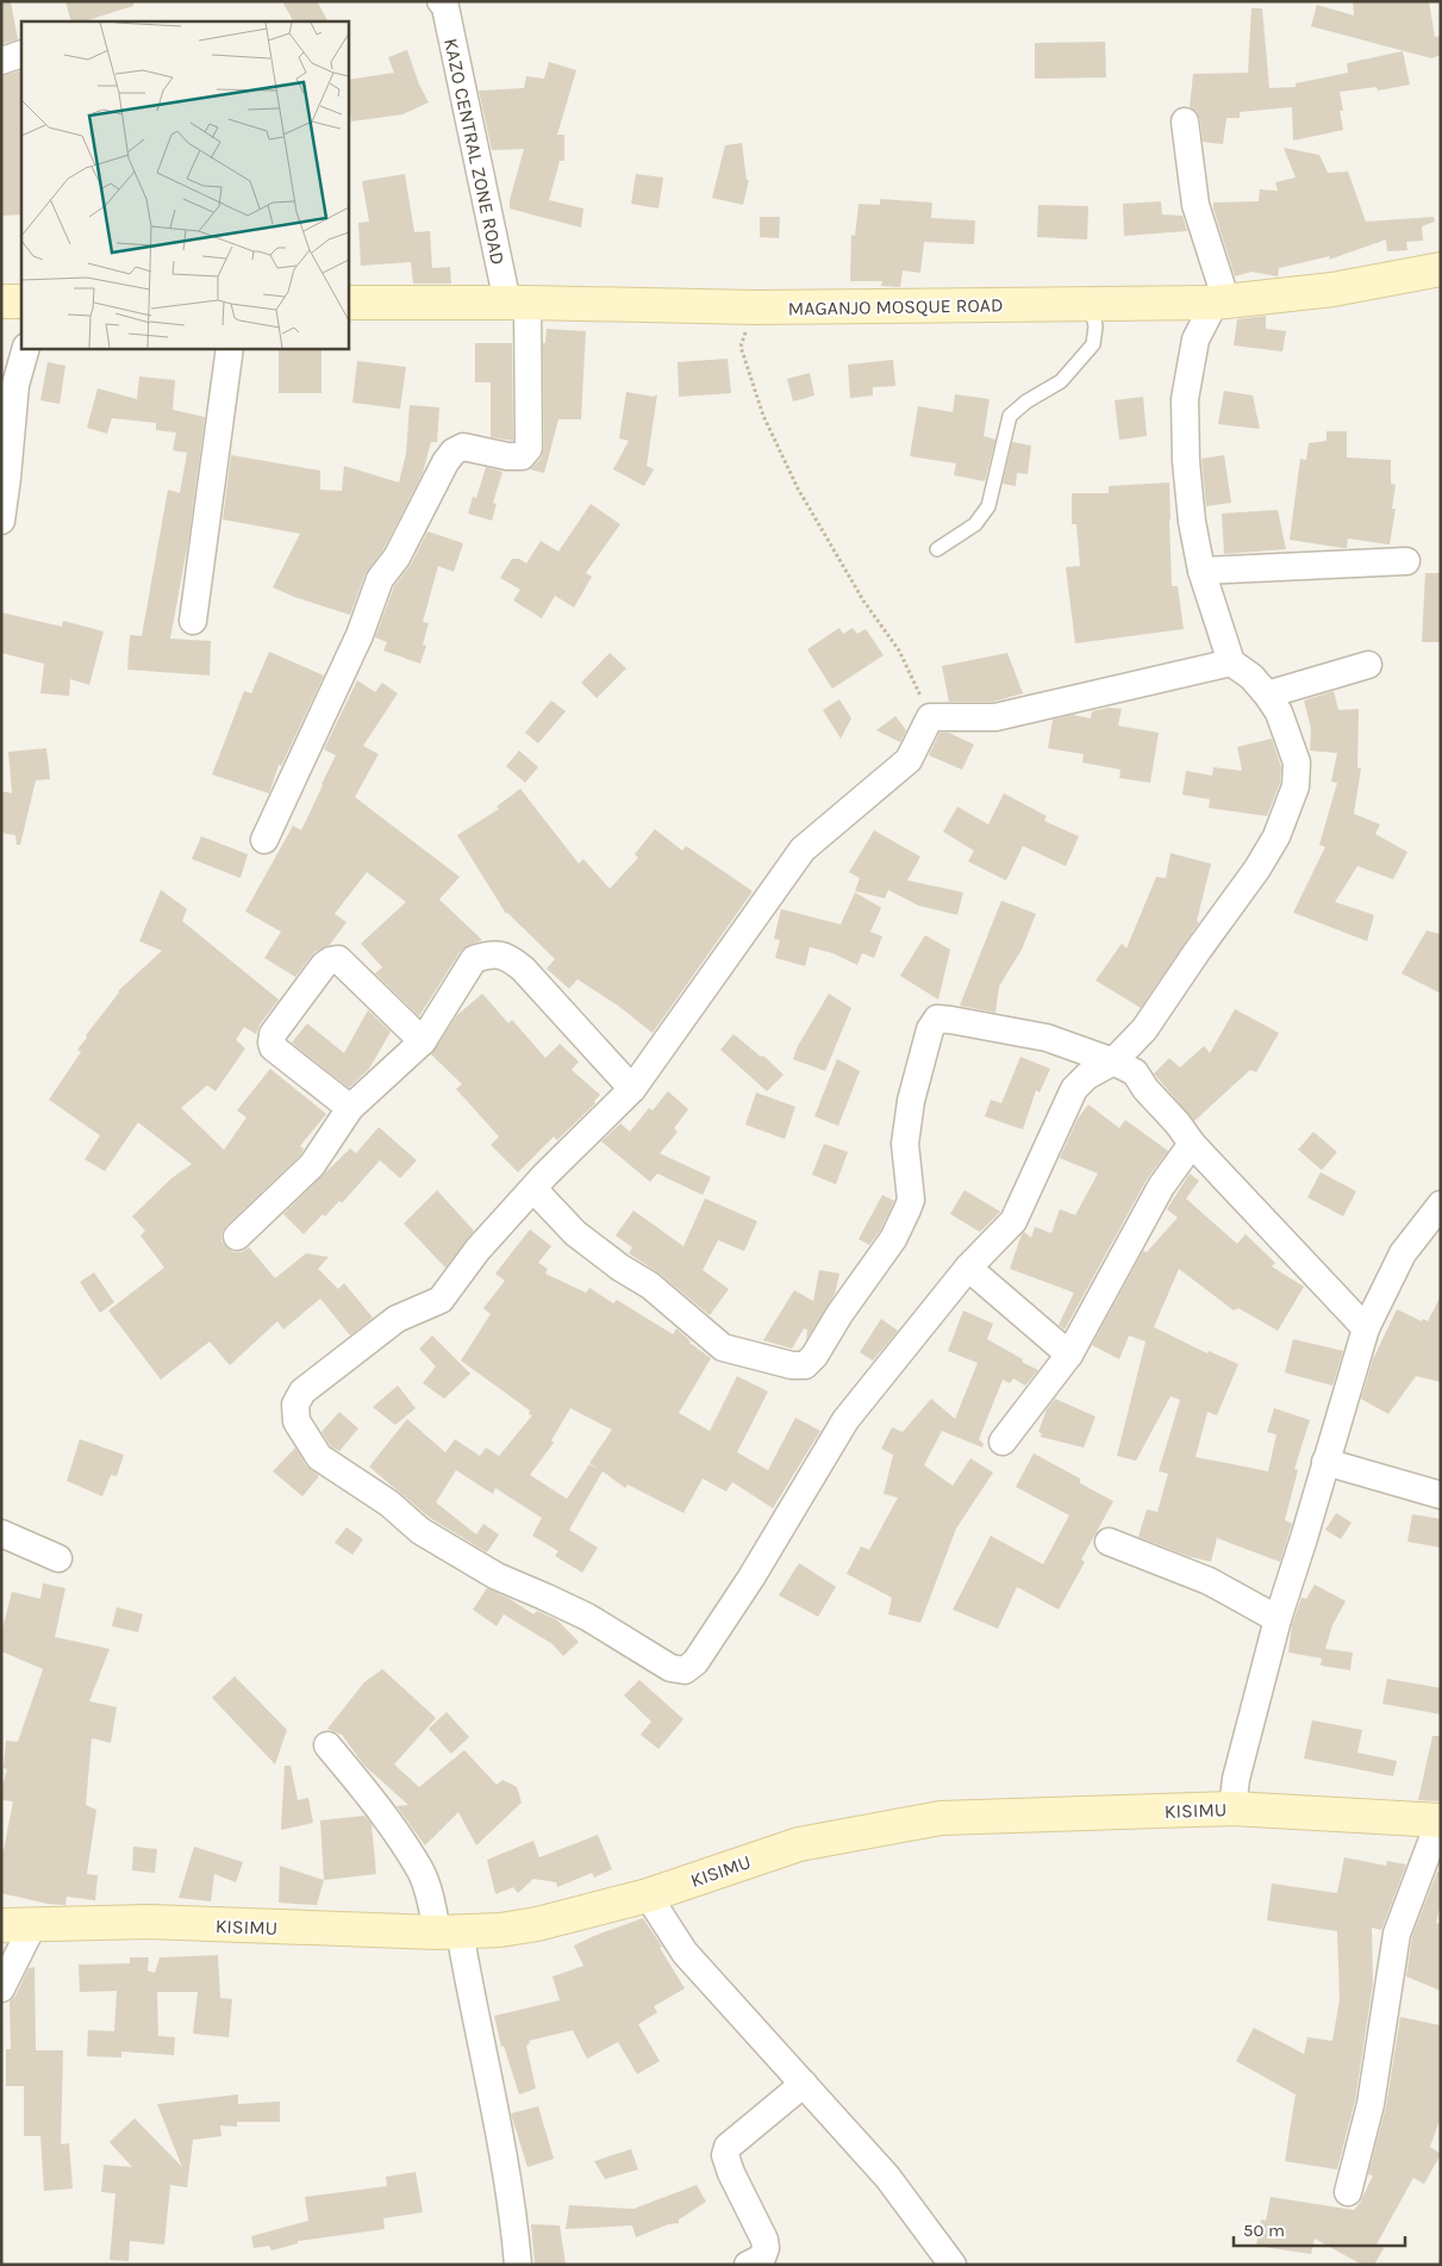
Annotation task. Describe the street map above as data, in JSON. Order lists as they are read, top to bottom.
{
  "streets": {
    "street": ["KAZO CENTRAL ZONE ROAD", "MAGANJO MOSQUE ROAD", "KISIMU"]
  },
  "crossings": [
    ["KAZO CENTRAL ZONE ROAD", "MAGANJO MOSQUE ROAD"]
  ],
  "scale_bar": "50 m"
}
